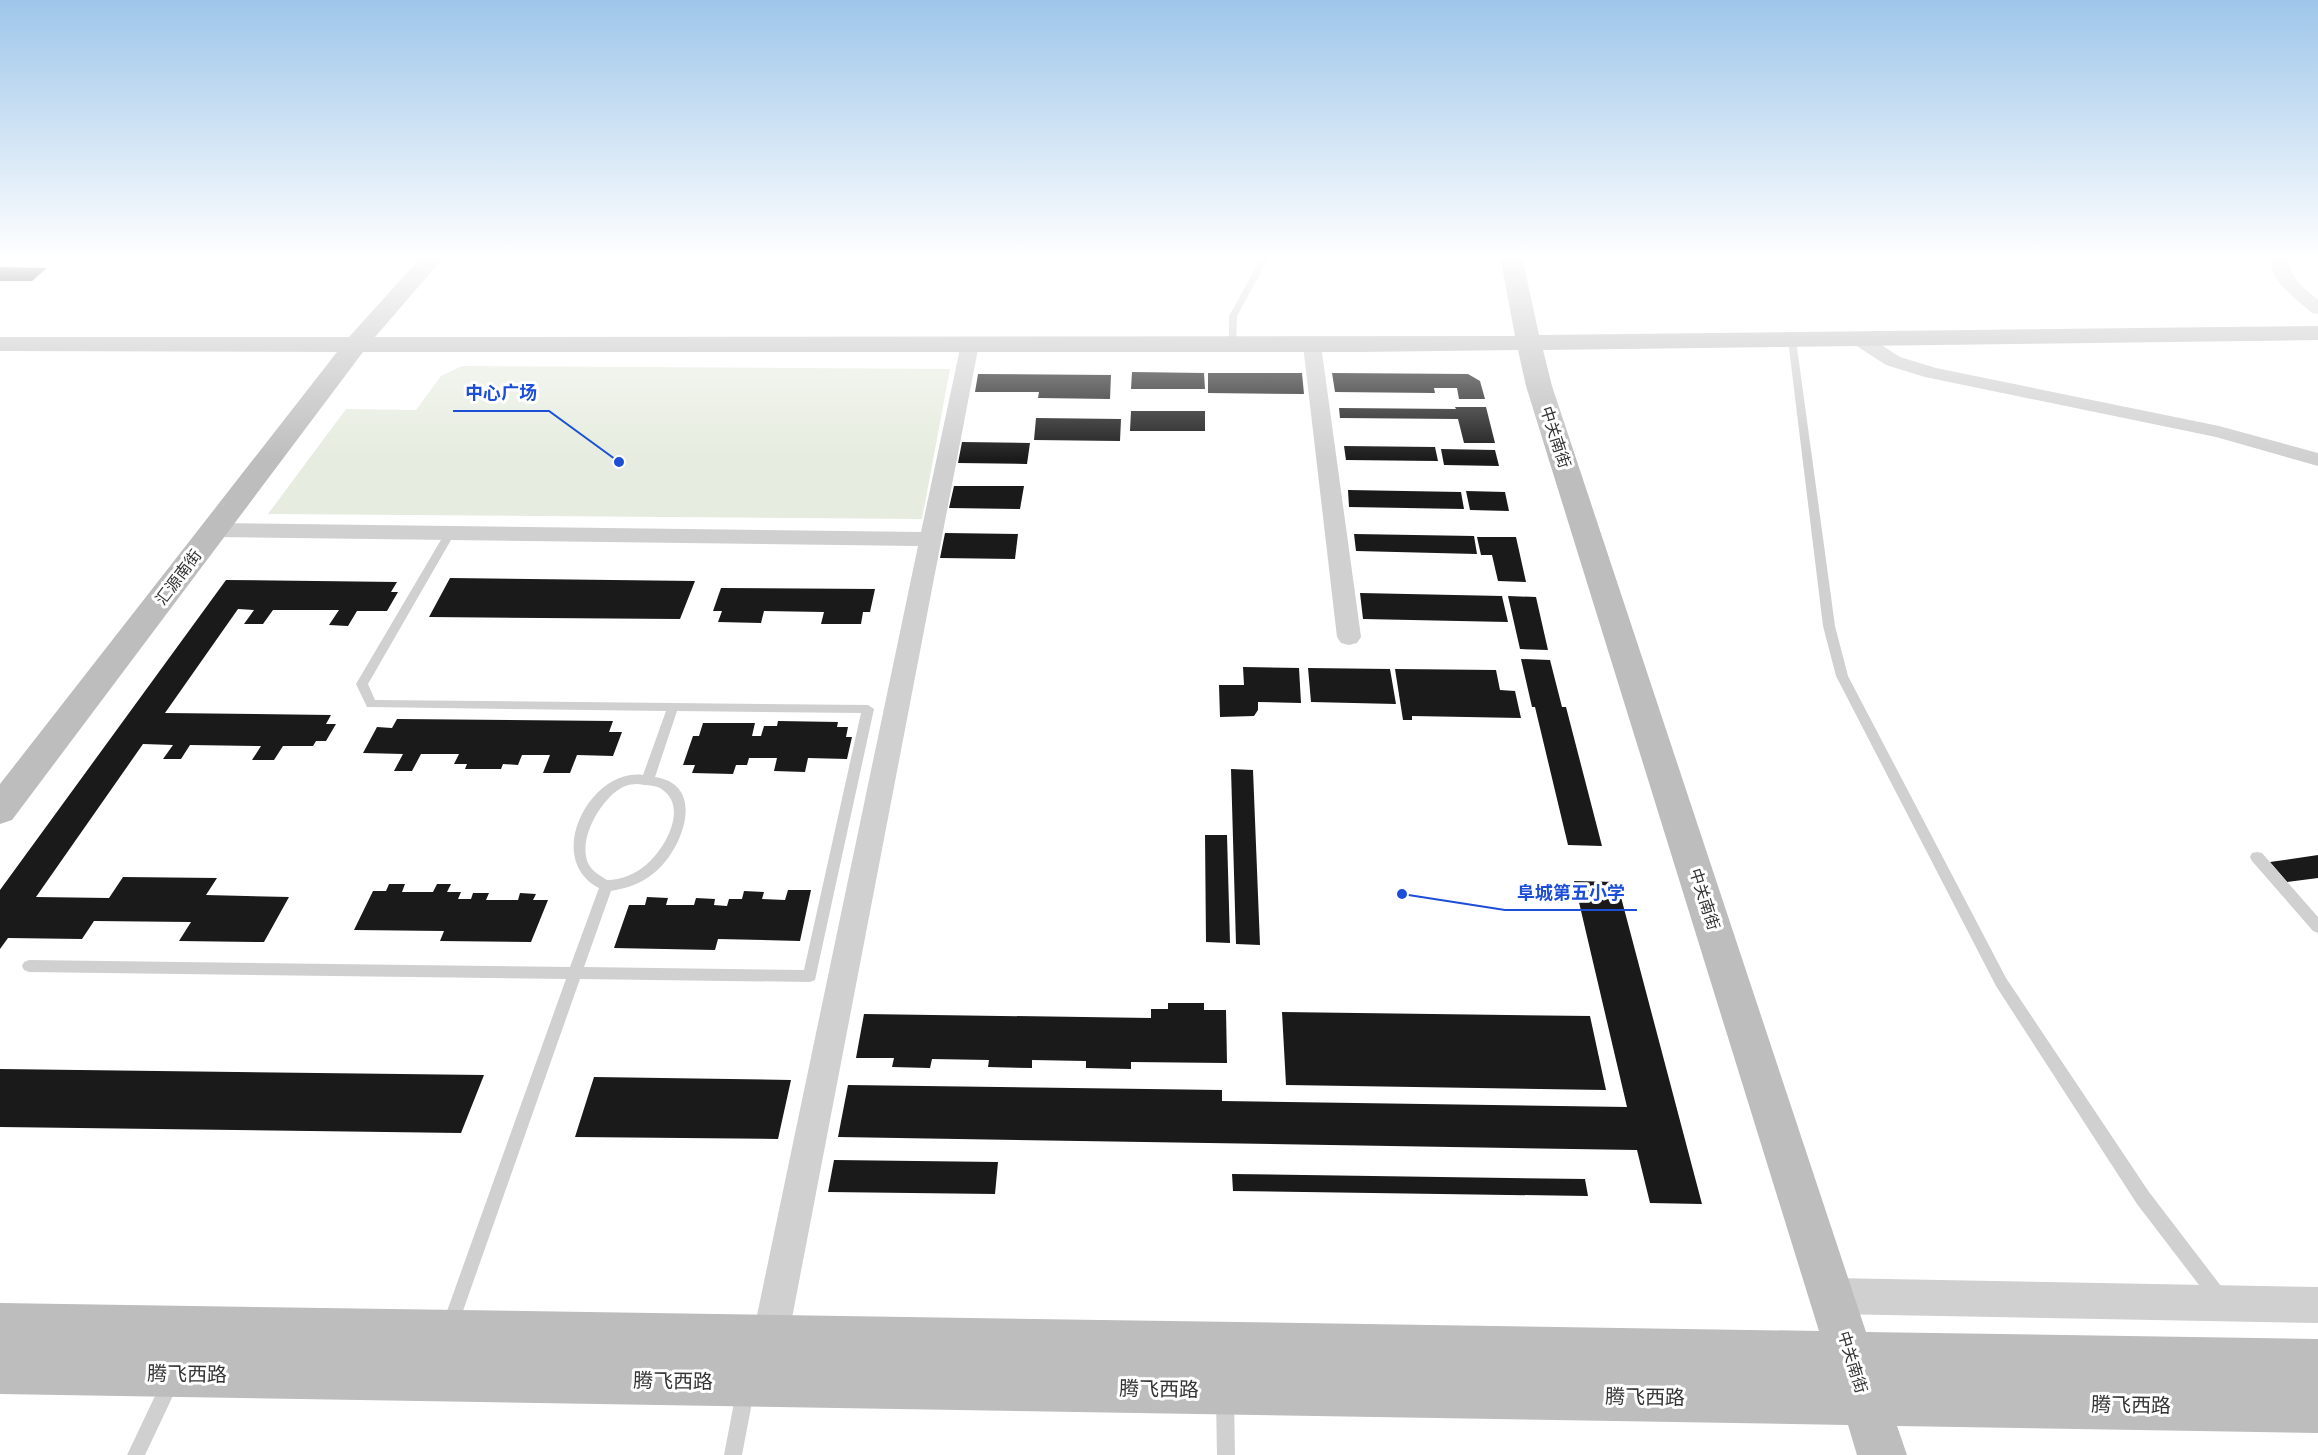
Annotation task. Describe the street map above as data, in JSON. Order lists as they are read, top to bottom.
{
  "streets": {
    "street": ["中关南街", "汇源南街", "腾飞西路"]
  },
  "crossings": [
    ["中关南街", "腾飞西路"]
  ],
  "places": ["中心广场", "阜城第五小学"]
}
